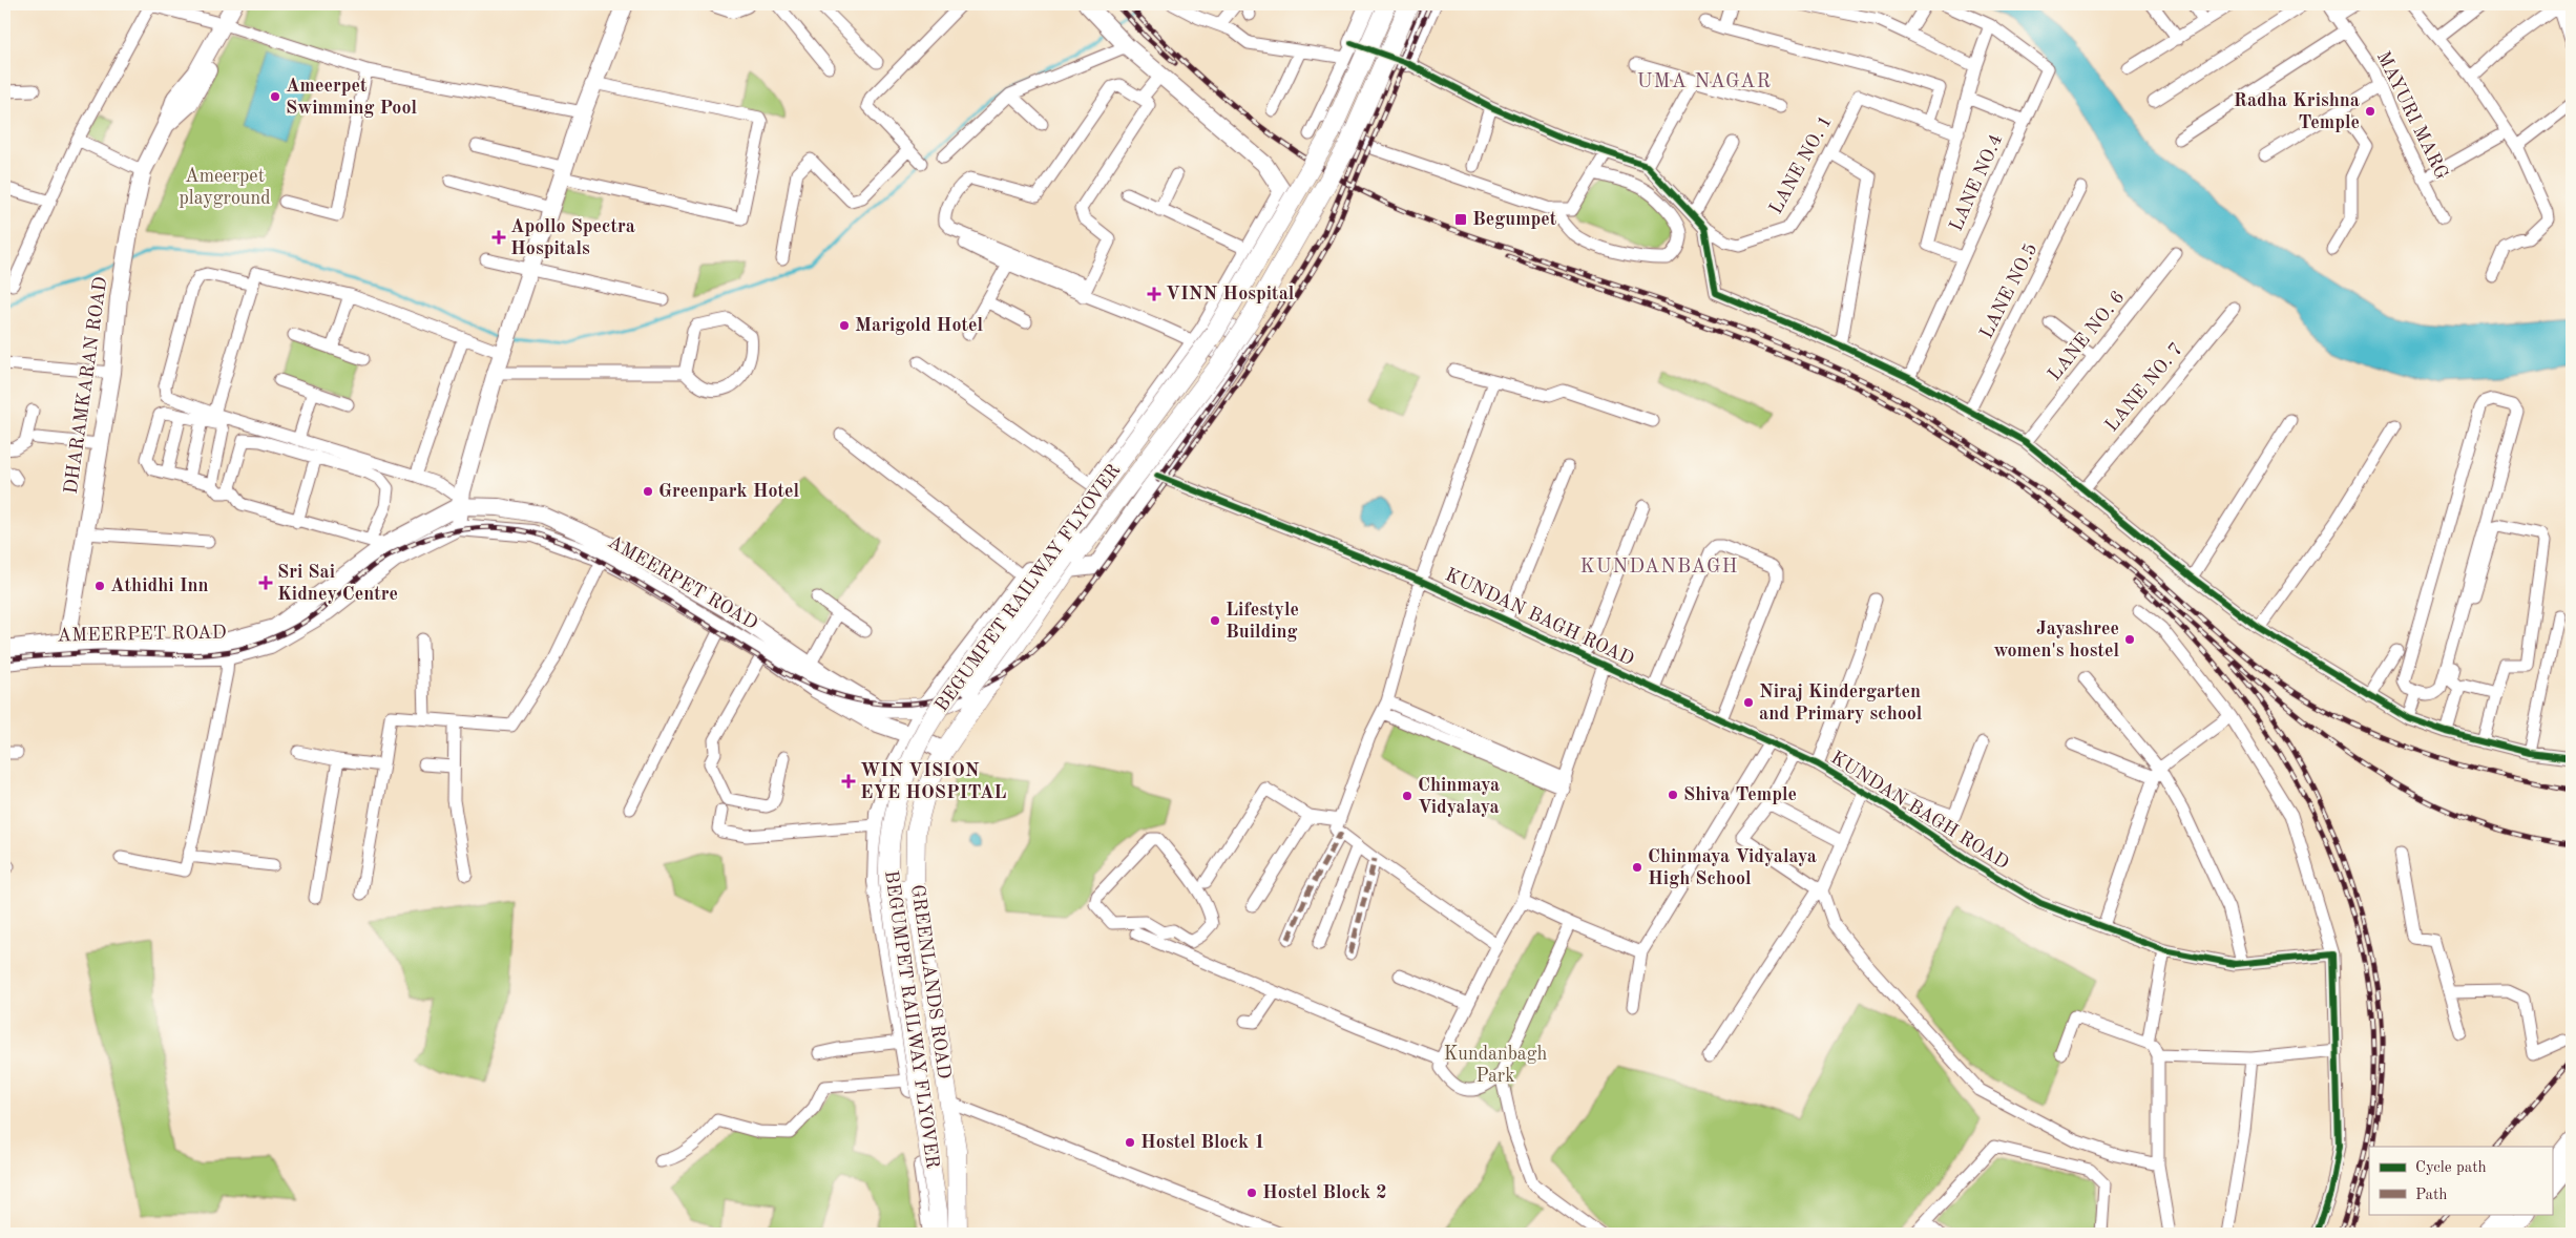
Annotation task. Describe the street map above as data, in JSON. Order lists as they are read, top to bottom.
{
  "streets": {
    "main road": ["BEGUMPET RAILWAY FLYOVER", "GREENLANDS ROAD"],
    "street": [
      "MAYURI MARG",
      "LANE NO. 1",
      "LANE NO.4",
      "LANE NO.5",
      "LANE NO. 6",
      "DHARAMKARAN ROAD",
      "LANE NO. 7",
      "AMEERPET ROAD",
      "KUNDAN BAGH ROAD"
    ]
  },
  "crossings": [
    ["DHARAMKARAN ROAD", "AMEERPET ROAD"],
    ["AMEERPET ROAD", "GREENLANDS ROAD"],
    ["BEGUMPET RAILWAY FLYOVER", "GREENLANDS ROAD"]
  ],
  "districts": ["UMA NAGAR", "KUNDANBAGH"],
  "parks": ["Ameerpet playground", "Kundanbagh Park"],
  "places": {
    "other": [
      "Ameerpet Swimming Pool",
      "Radha Krishna Temple",
      "Marigold Hotel",
      "Greenpark Hotel",
      "Athidhi Inn",
      "Lifestyle Building",
      "Jayashree women's hostel",
      "Niraj Kindergarten and Primary school",
      "Shiva Temple",
      "Chinmaya Vidyalaya",
      "Chinmaya Vidyalaya High School",
      "Hostel Block 1",
      "Hostel Block 2"
    ],
    "transit": ["Begumpet"],
    "health": [
      "Apollo Spectra Hospitals",
      "VINN Hospital",
      "Sri Sai Kidney Centre",
      "WIN VISION EYE HOSPITAL"
    ]
  },
  "legend": ["Cycle path", "Path"]
}
